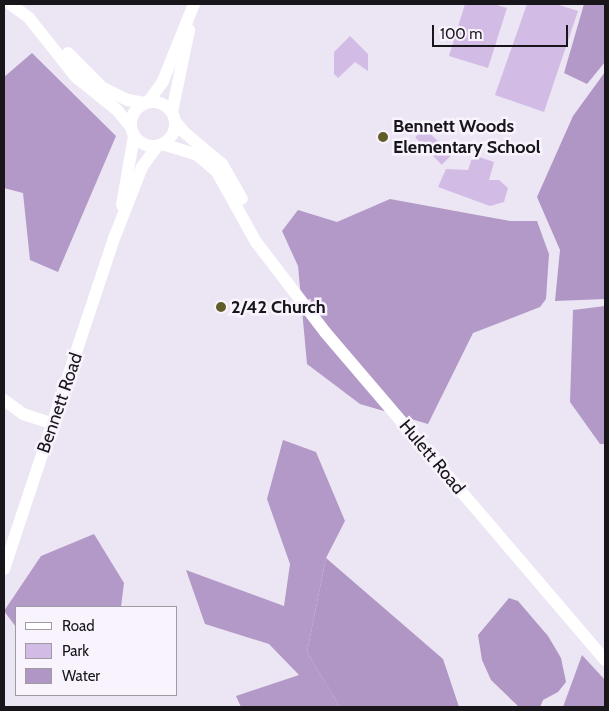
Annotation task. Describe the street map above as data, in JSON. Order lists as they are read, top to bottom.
{
  "streets": {
    "street": ["Bennett Road", "Hulett Road"]
  },
  "crossings": [
    ["Bennett Road", "Hulett Road"]
  ],
  "places": ["Bennett Woods Elementary School", "2/42 Church"],
  "legend": ["Road", "Park", "Water"],
  "scale_bar": "100 m"
}
